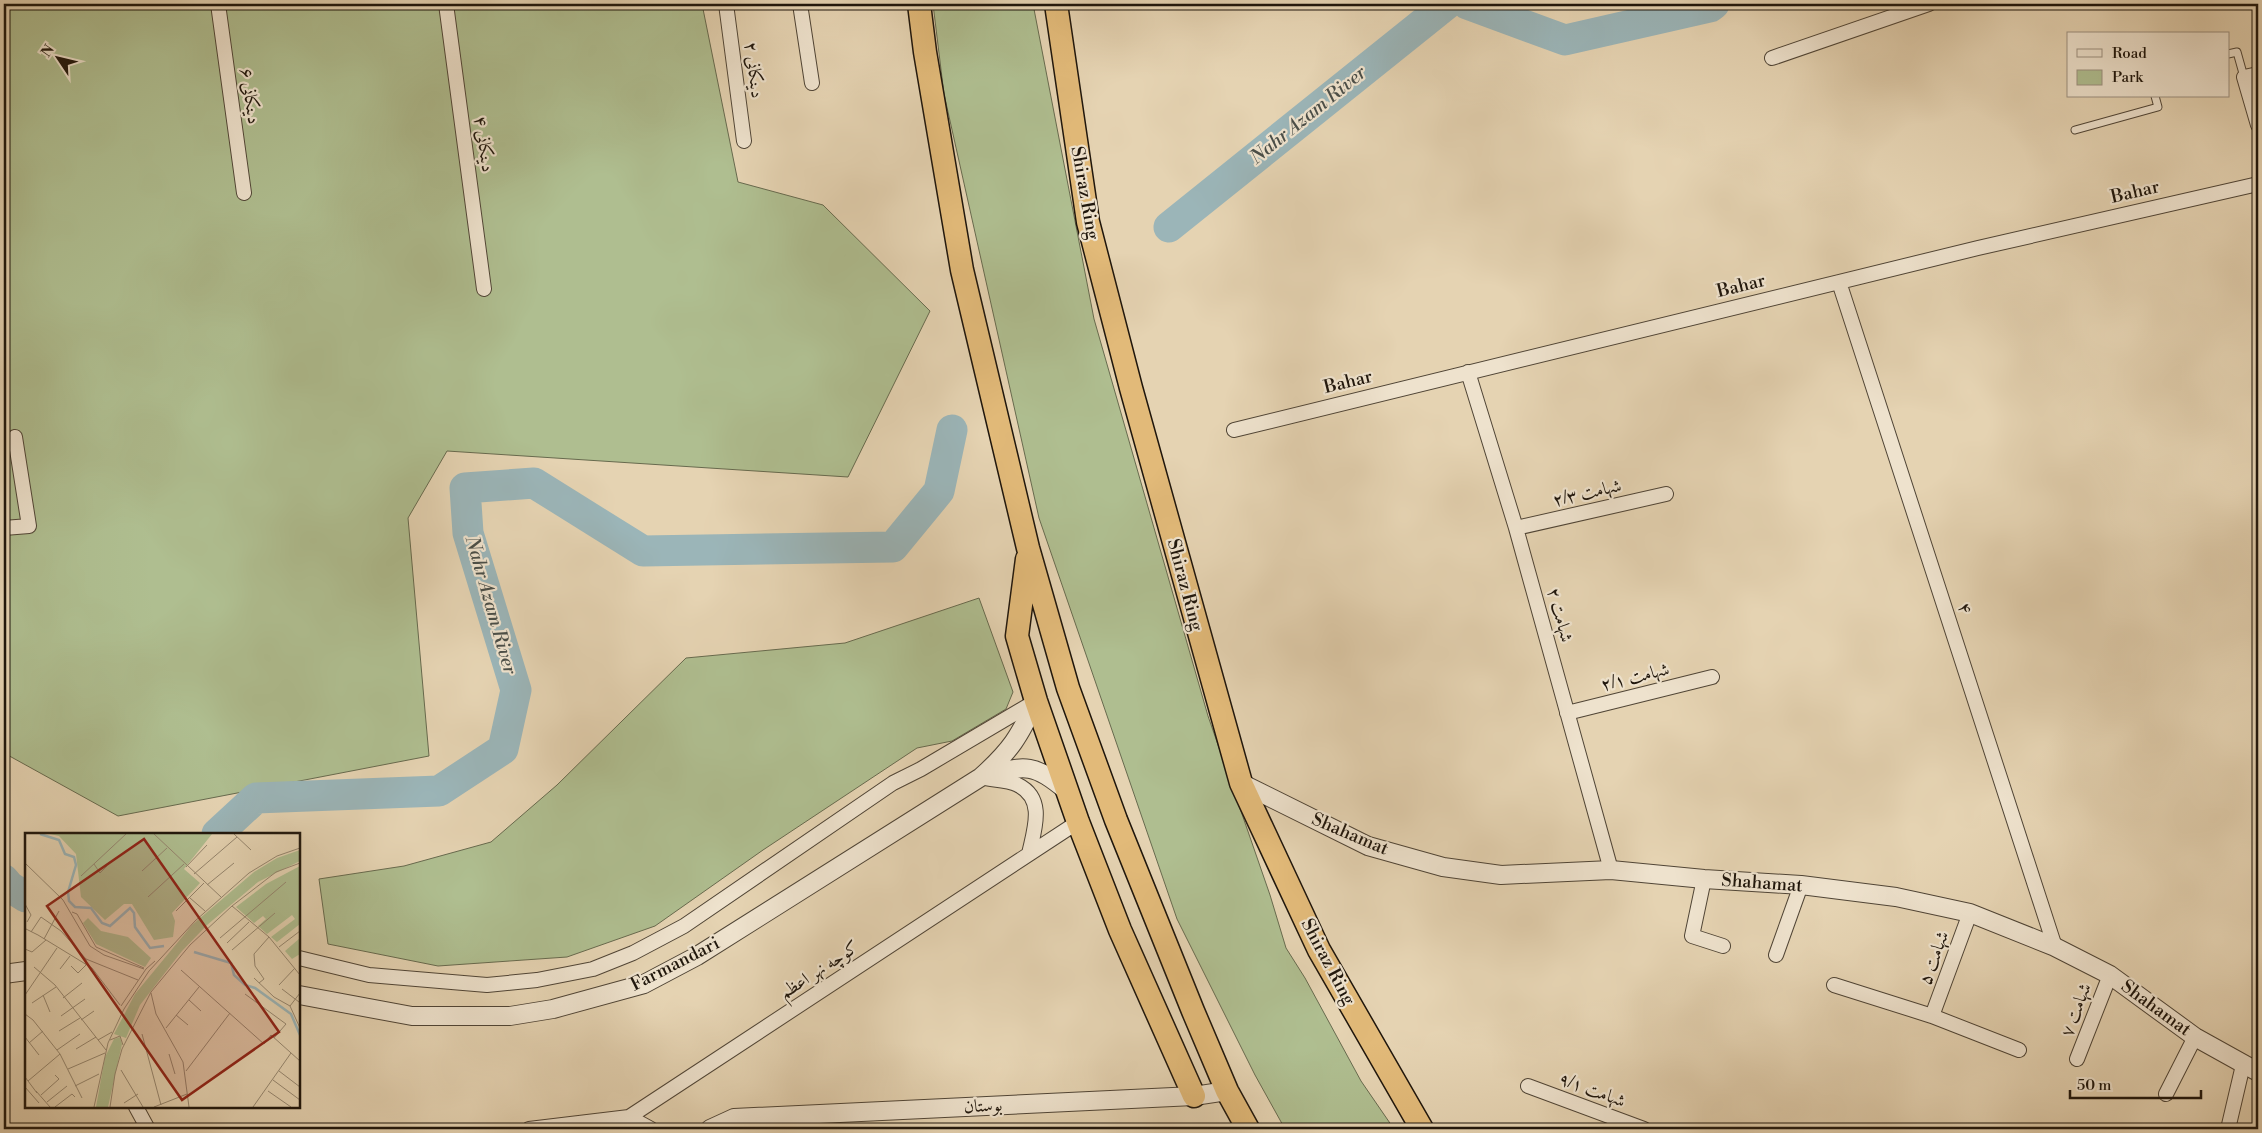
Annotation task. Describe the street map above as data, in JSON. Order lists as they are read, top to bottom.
{
  "streets": {
    "highway": ["Shiraz Ring"],
    "street": [
      "۲ دینکانی",
      "۶ دینکانی",
      "۴ دینکانی",
      "Bahar",
      "۲/۳ شهامت",
      "۴",
      "۲ شهامت",
      "۲/۱ شهامت",
      "Shahamat",
      "۵ شهامت",
      "Farmandari",
      "کوچه نهر اعظم",
      "۷ شهامت",
      "۹/۱ شهامت",
      "بوستان"
    ]
  },
  "crossings": [
    ["Bahar", "۴"],
    ["Bahar", "۲ شهامت"],
    ["Shiraz Ring", "Shahamat"],
    ["۲/۳ شهامت", "۲ شهامت"],
    ["۴", "Shahamat"],
    ["۲ شهامت", "۲/۱ شهامت"],
    ["۲ شهامت", "Shahamat"],
    ["Shahamat", "۵ شهامت"],
    ["Shahamat", "۷ شهامت"]
  ],
  "water": ["Nahr Azam River"],
  "legend": ["Road", "Park"],
  "scale_bar": "50 m",
  "north": "top left"
}
